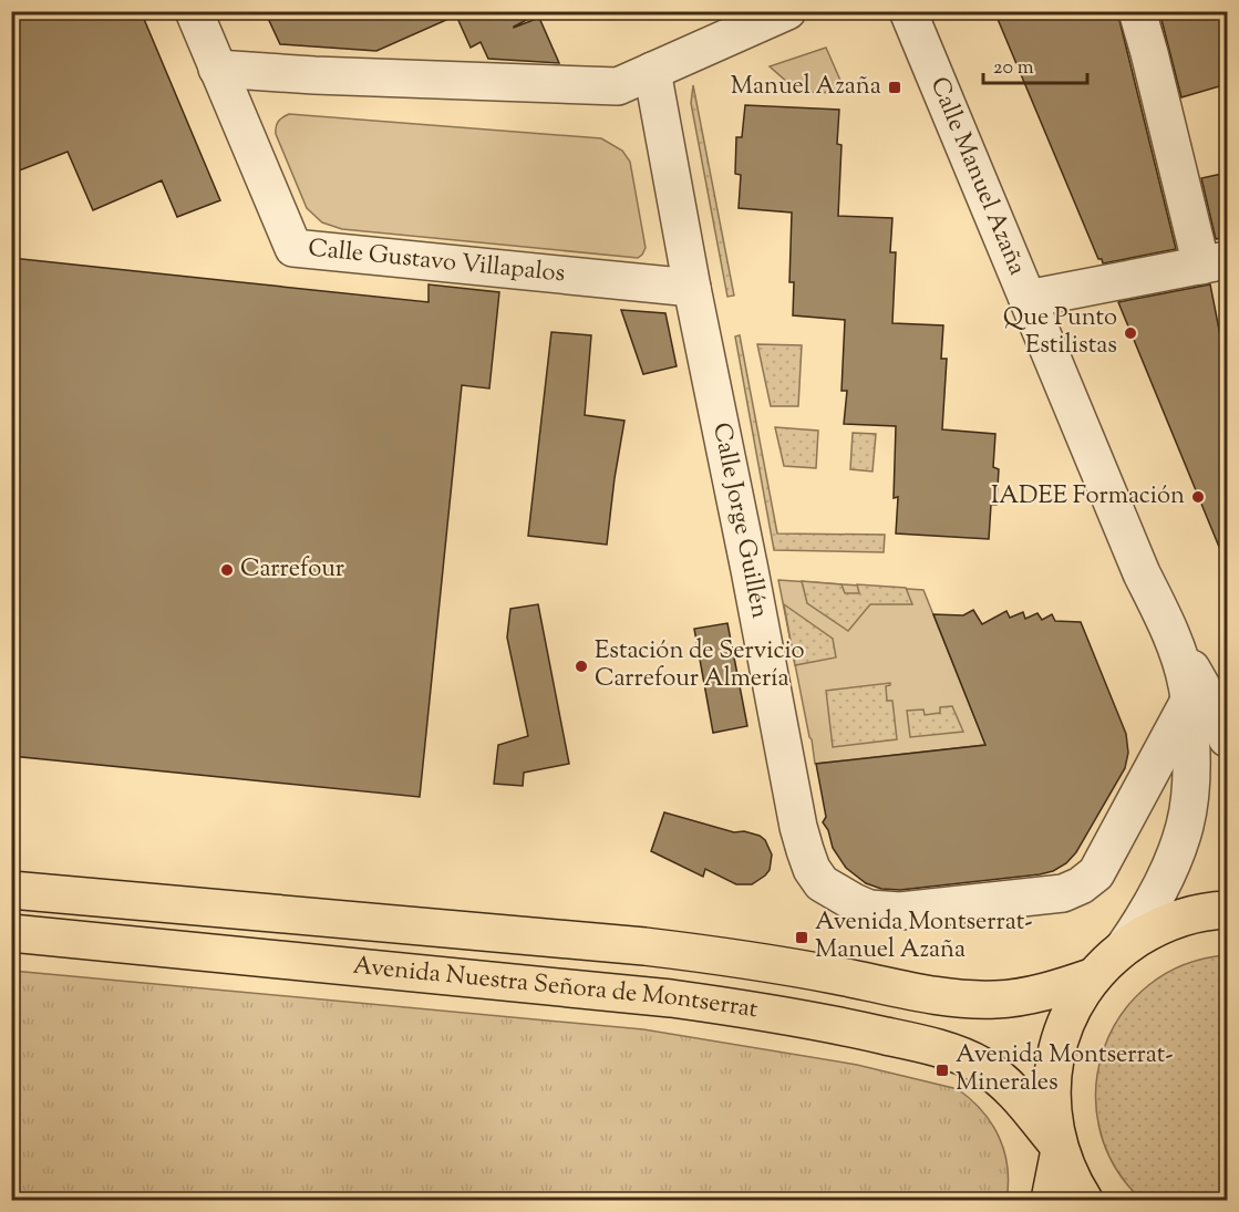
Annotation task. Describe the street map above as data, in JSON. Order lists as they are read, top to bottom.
{
  "streets": {
    "main road": ["Avenida Nuestra Señora de Montserrat"],
    "street": ["Calle Manuel Azaña", "Calle Gustavo Villapalos", "Calle Jorge Guillén"]
  },
  "crossings": [
    ["Calle Manuel Azaña", "Calle Jorge Guillén"],
    ["Calle Gustavo Villapalos", "Calle Jorge Guillén"]
  ],
  "places": {
    "transit": ["Manuel Azaña", "Avenida Montserrat- Manuel Azaña", "Avenida Montserrat- Minerales"],
    "other": [
      "Que Punto Estilistas",
      "IADEE Formación",
      "Carrefour",
      "Estación de Servicio Carrefour Almería"
    ]
  },
  "scale_bar": "20 m"
}
